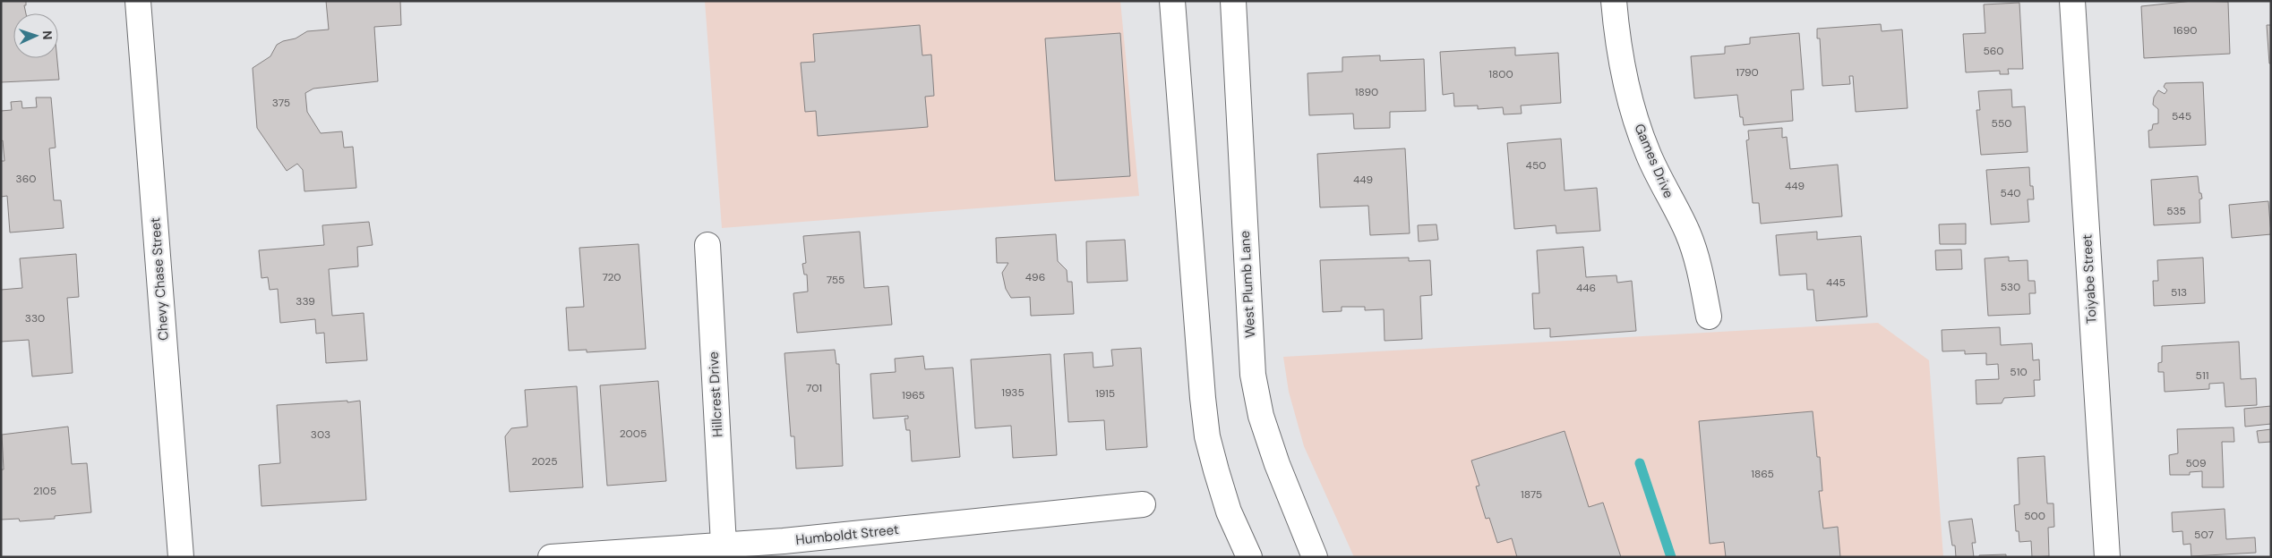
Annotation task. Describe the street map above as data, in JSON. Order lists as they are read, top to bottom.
{
  "streets": {
    "street": [
      "Games Drive",
      "Chevy Chase Street",
      "Toiyabe Street",
      "West Plumb Lane",
      "Hillcrest Drive",
      "Humboldt Street"
    ]
  },
  "crossings": [
    ["Hillcrest Drive", "Humboldt Street"]
  ],
  "house_numbers": [
    "1690",
    "560",
    "1790",
    "1800",
    "1890",
    "375",
    "545",
    "550",
    "450",
    "360",
    "449",
    "449",
    "540",
    "535",
    "720",
    "496",
    "755",
    "445",
    "530",
    "446",
    "513",
    "339",
    "330",
    "510",
    "511",
    "701",
    "1935",
    "1915",
    "1965",
    "2005",
    "303",
    "2025",
    "509",
    "1865",
    "2105",
    "1875",
    "500",
    "507"
  ],
  "north": "right"
}
